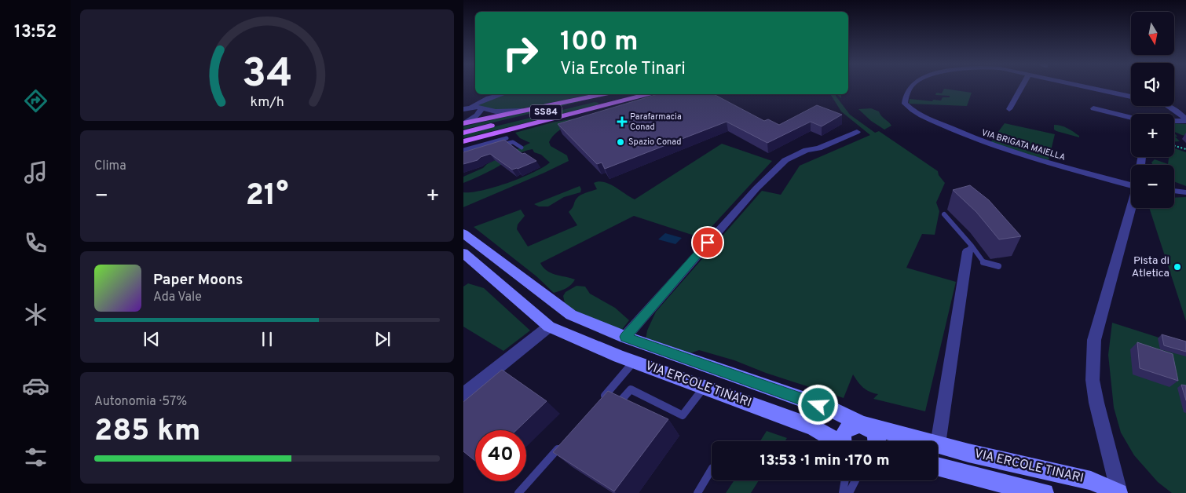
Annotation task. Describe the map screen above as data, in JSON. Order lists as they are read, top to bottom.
{
  "streets": {
    "main road": ["SS84"],
    "street": ["VIA BRIGATA MAIELLA", "VIA ERCOLE TINARI"]
  },
  "places": {
    "health": ["Parafarmacia Conad"],
    "other": ["Spazio Conad", "Pista di Atletica"]
  },
  "north": "bottom",
  "page": {
    "tabs": "13:52",
    "map_buttons": ["+", "−"],
    "turn": ["100 m", "Via Ercole Tinari"],
    "tile": [
      "Clima",
      ["Autonomia · 57%", "285 km"]
    ],
    "heat": ["−", "21°", "+"],
    "song": ["Paper Moons", "Ada Vale"],
    "limit": "40",
    "trip": "13:53 · 1 min · 170 m",
    "gauge": ["34", "km/h"]
  }
}
